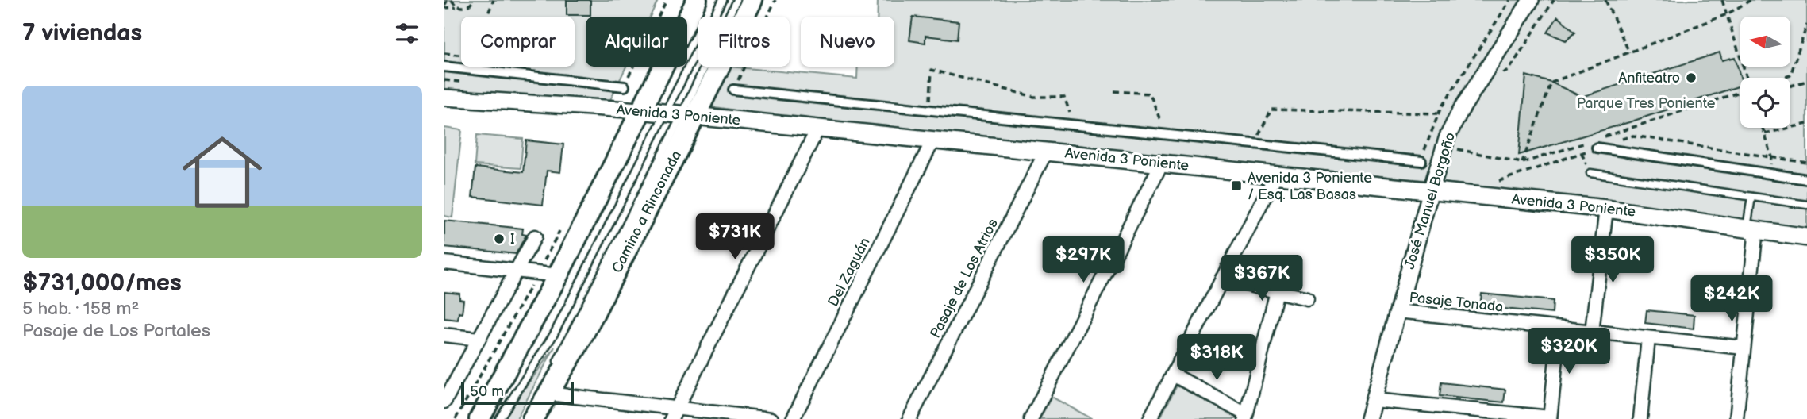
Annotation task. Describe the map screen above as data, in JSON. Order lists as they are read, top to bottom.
{
  "streets": {
    "main road": ["Avenida 3 Poniente", "Camino a Rinconada"],
    "street": [
      "José Manuel Borgoño",
      "Del Zaguán",
      "Pasaje de Los Atrios",
      "Pasaje Tonada"
    ]
  },
  "crossings": [
    ["Avenida 3 Poniente", "José Manuel Borgoño"],
    ["Avenida 3 Poniente", "Camino a Rinconada"],
    ["Avenida 3 Poniente", "Del Zaguán"],
    ["Avenida 3 Poniente", "Pasaje de Los Atrios"],
    ["José Manuel Borgoño", "Pasaje Tonada"]
  ],
  "parks": ["Parque Tres Poniente"],
  "places": {
    "other": ["Anfiteatro", "I"],
    "transit": ["Avenida 3 Poniente / Esq. Las Basas"]
  },
  "scale_bar": "50 m",
  "north": "left",
  "page": {
    "heading": "7 viviendas",
    "chip": [
      "Comprar",
      "Alquilar",
      "Filtros",
      "Nuevo"
    ],
    "list": [
      {
        "name": "$731,000/mes",
        "note": "5 hab. · 158 m² · Pasaje de Los Portales"
      }
    ],
    "price": [
      "$731K",
      "$297K",
      "$350K",
      "$367K",
      "$242K",
      "$320K",
      "$318K"
    ],
    "scale": "50 m"
  }
}
